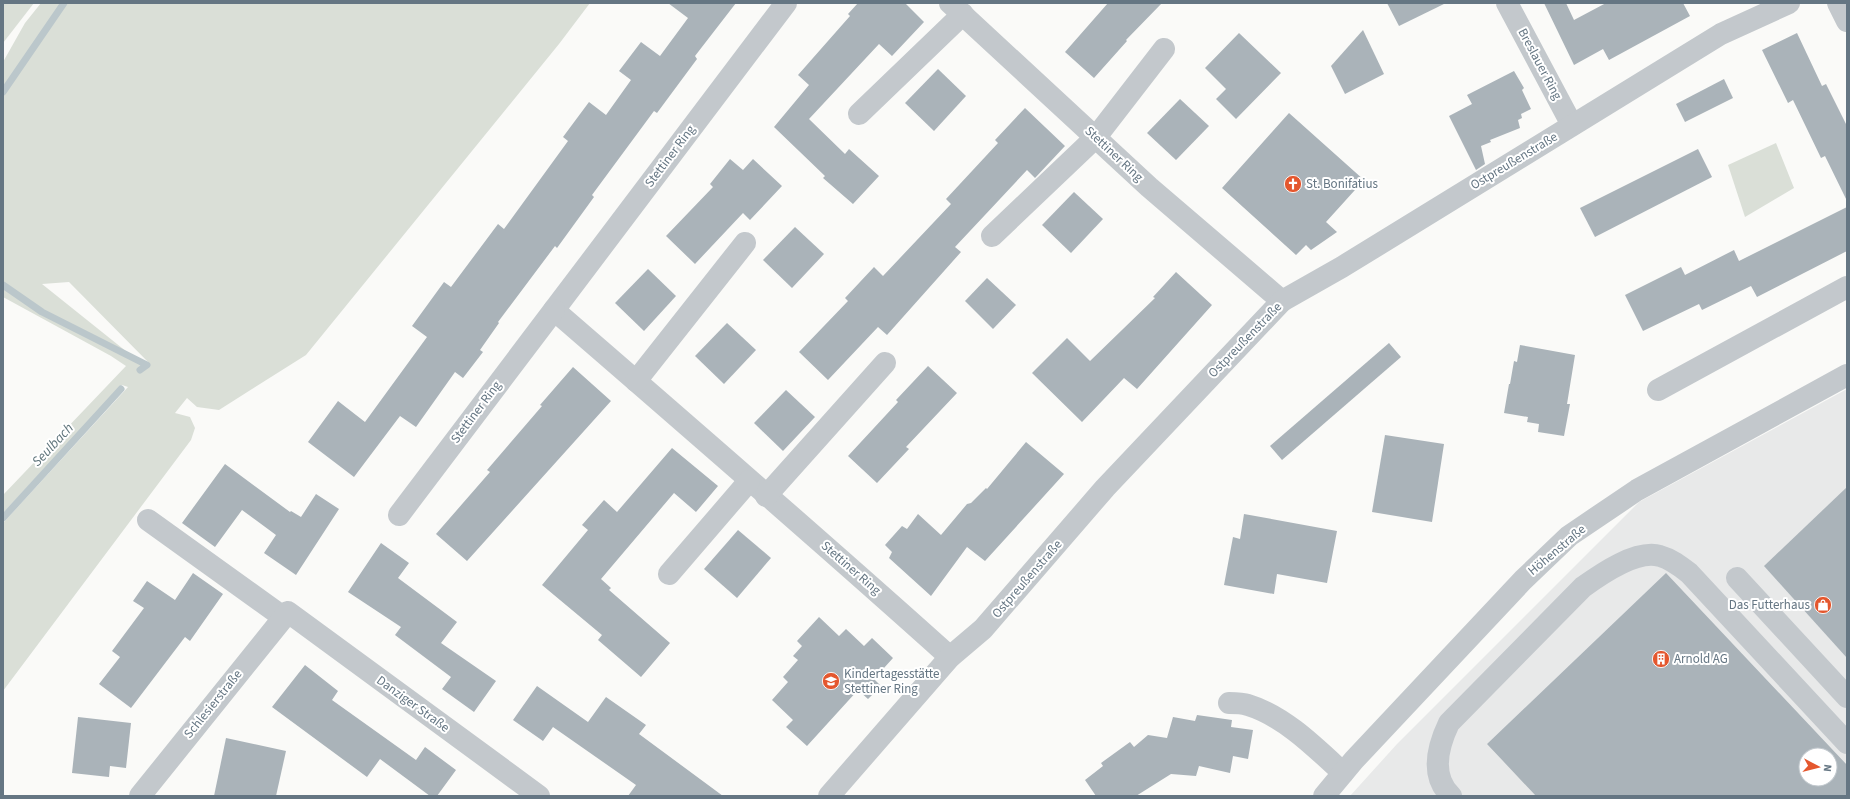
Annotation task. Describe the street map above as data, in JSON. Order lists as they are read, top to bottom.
{
  "streets": {
    "street": [
      "Breslauer Ring",
      "Stettiner Ring",
      "Ostpreußenstraße",
      "Höhenstraße",
      "Schlesierstraße",
      "Danziger Straße"
    ]
  },
  "crossings": [
    ["Breslauer Ring", "Ostpreußenstraße"],
    ["Stettiner Ring", "Ostpreußenstraße"],
    ["Schlesierstraße", "Danziger Straße"]
  ],
  "water": ["Seulbach"],
  "places": {
    "church": ["St. Bonifatius"],
    "shop": ["Das Futterhaus"],
    "building": ["Arnold AG"],
    "school or university": ["Kindertagesstätte Stettiner Ring"]
  },
  "north": "right"
}
